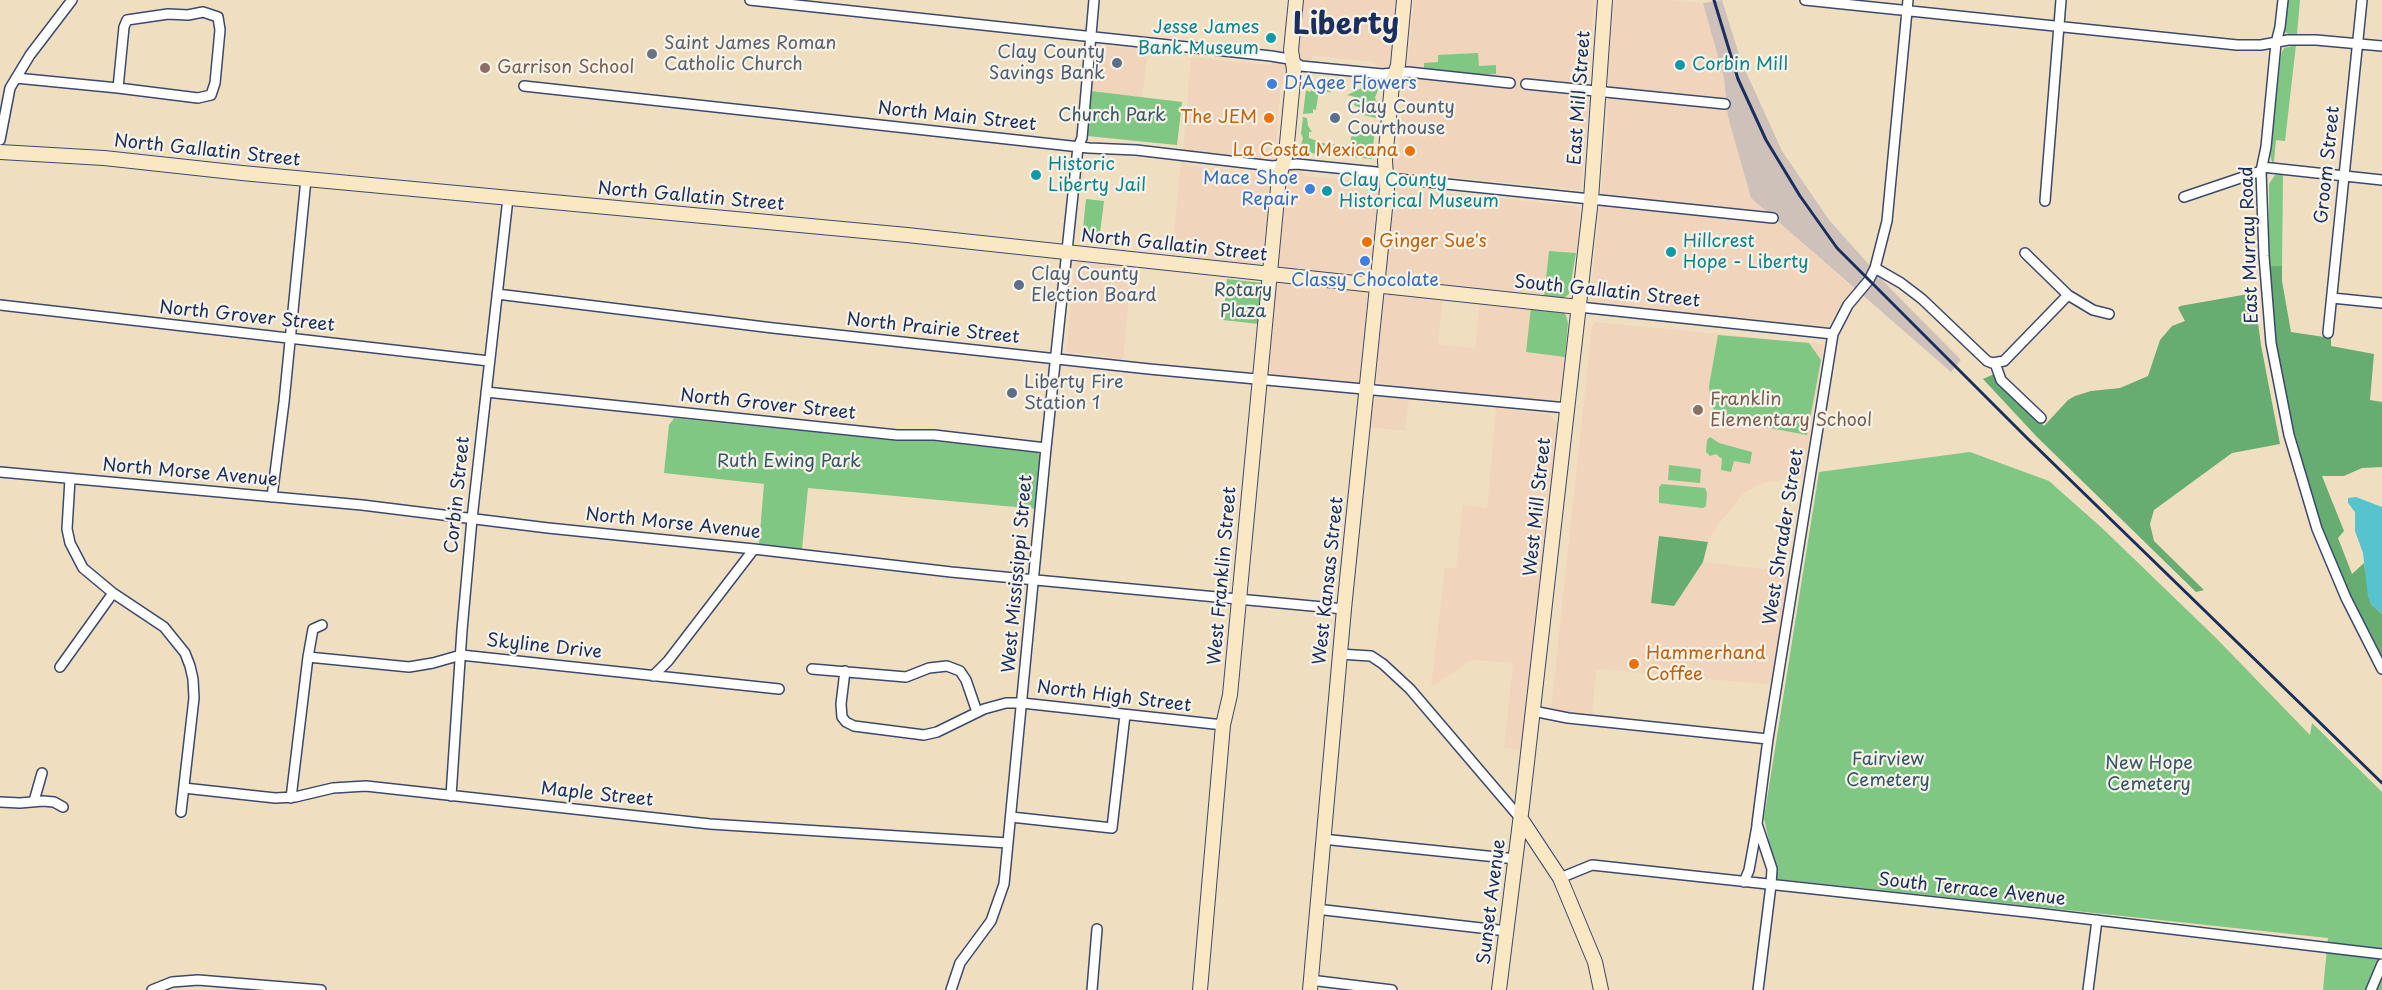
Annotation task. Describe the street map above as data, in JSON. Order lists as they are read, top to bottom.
{
  "streets": {
    "street": [
      "East Mill Street",
      "North Main Street",
      "North Gallatin Street",
      "Groom Street",
      "East Murray Road",
      "South Gallatin Street",
      "North Grover Street",
      "North Prairie Street",
      "North Morse Avenue",
      "Corbin Street",
      "West Mill Street",
      "West Shrader Street",
      "West Mississippi Street",
      "West Franklin Street",
      "West Kansas Street",
      "Skyline Drive",
      "North High Street",
      "Maple Street",
      "South Terrace Avenue",
      "Sunset Avenue"
    ]
  },
  "crossings": [
    ["East Mill Street", "North Main Street"],
    ["East Mill Street", "West Mill Street"],
    ["North Main Street", "West Mill Street"],
    ["North Main Street", "West Mississippi Street"],
    ["North Main Street", "West Franklin Street"],
    ["North Main Street", "West Kansas Street"],
    ["North Gallatin Street", "South Gallatin Street"],
    ["North Gallatin Street", "Corbin Street"],
    ["North Gallatin Street", "West Mississippi Street"],
    ["North Gallatin Street", "West Franklin Street"],
    ["North Gallatin Street", "West Kansas Street"],
    ["South Gallatin Street", "West Mill Street"],
    ["South Gallatin Street", "West Shrader Street"],
    ["South Gallatin Street", "West Kansas Street"],
    ["North Grover Street", "Corbin Street"],
    ["North Grover Street", "West Mississippi Street"],
    ["North Prairie Street", "Corbin Street"],
    ["North Prairie Street", "West Mill Street"],
    ["North Prairie Street", "West Mississippi Street"],
    ["North Prairie Street", "West Franklin Street"],
    ["North Prairie Street", "West Kansas Street"],
    ["North Morse Avenue", "Corbin Street"],
    ["North Morse Avenue", "West Mississippi Street"],
    ["North Morse Avenue", "West Franklin Street"],
    ["North Morse Avenue", "West Kansas Street"],
    ["Corbin Street", "Skyline Drive"],
    ["Corbin Street", "Maple Street"],
    ["West Mill Street", "Sunset Avenue"],
    ["West Shrader Street", "South Terrace Avenue"],
    ["West Mississippi Street", "North High Street"],
    ["West Mississippi Street", "Maple Street"],
    ["West Franklin Street", "North High Street"]
  ],
  "districts": ["Liberty"],
  "parks": [
    "Church Park",
    "Rotary Plaza",
    "Ruth Ewing Park",
    "Fairview Cemetery",
    "New Hope Cemetery"
  ],
  "places": [
    "Jesse James Bank Museum",
    "Saint James Roman Catholic Church",
    "Clay County Savings Bank",
    "Corbin Mill",
    "Garrison School",
    "D'Agee Flowers",
    "The JEM",
    "Clay County Courthouse",
    "La Costa Mexicana",
    "Historic Liberty Jail",
    "Mace Shoe Repair",
    "Clay County Historical Museum",
    "Ginger Sue's",
    "Hillcrest Hope - Liberty",
    "Classy Chocolate",
    "Clay County Election Board",
    "Liberty Fire Station 1",
    "Franklin Elementary School",
    "Hammerhand Coffee"
  ]
}
